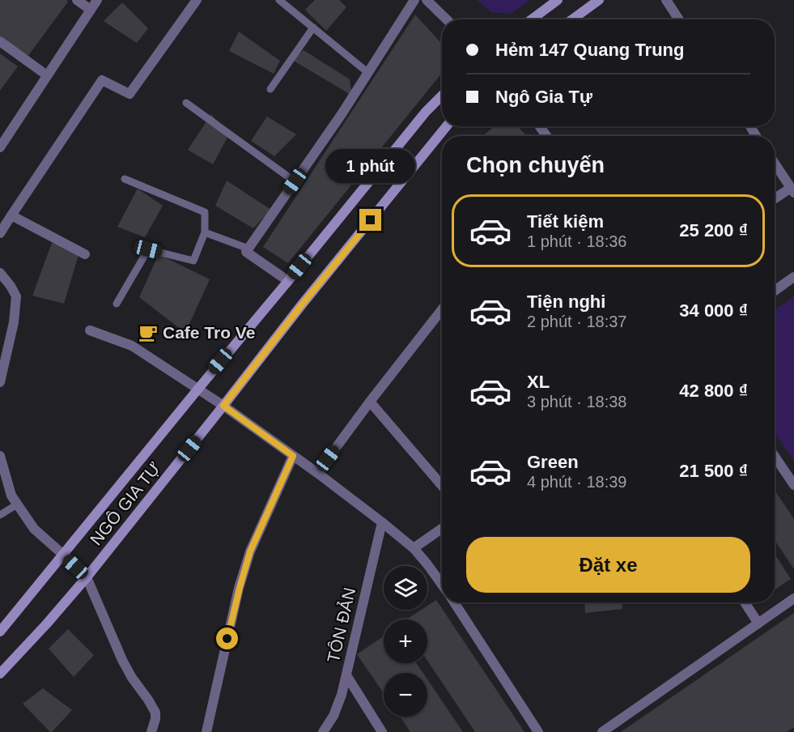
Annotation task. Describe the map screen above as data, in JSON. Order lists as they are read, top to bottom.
{
  "streets": {
    "main road": ["NGÔ GIA TỰ"],
    "street": ["TÔN ĐẢN"]
  },
  "places": {
    "cafe": ["Cafe Tro Ve"]
  },
  "page": {
    "banner": ["Hẻm 147 Quang Trung", "Ngô Gia Tự"],
    "heading": "Chọn chuyến",
    "bubble": "1 phút",
    "list": [
      {
        "name": "Tiết kiệm",
        "note": "1 phút · 18:36",
        "value": "25 200 ₫"
      },
      {
        "name": "Tiện nghi",
        "note": "2 phút · 18:37",
        "value": "34 000 ₫"
      },
      {
        "name": "XL",
        "note": "3 phút · 18:38",
        "value": "42 800 ₫"
      },
      {
        "name": "Green",
        "note": "4 phút · 18:39",
        "value": "21 500 ₫"
      }
    ],
    "buttons": "Đặt xe",
    "map_buttons": ["+", "−"]
  }
}
